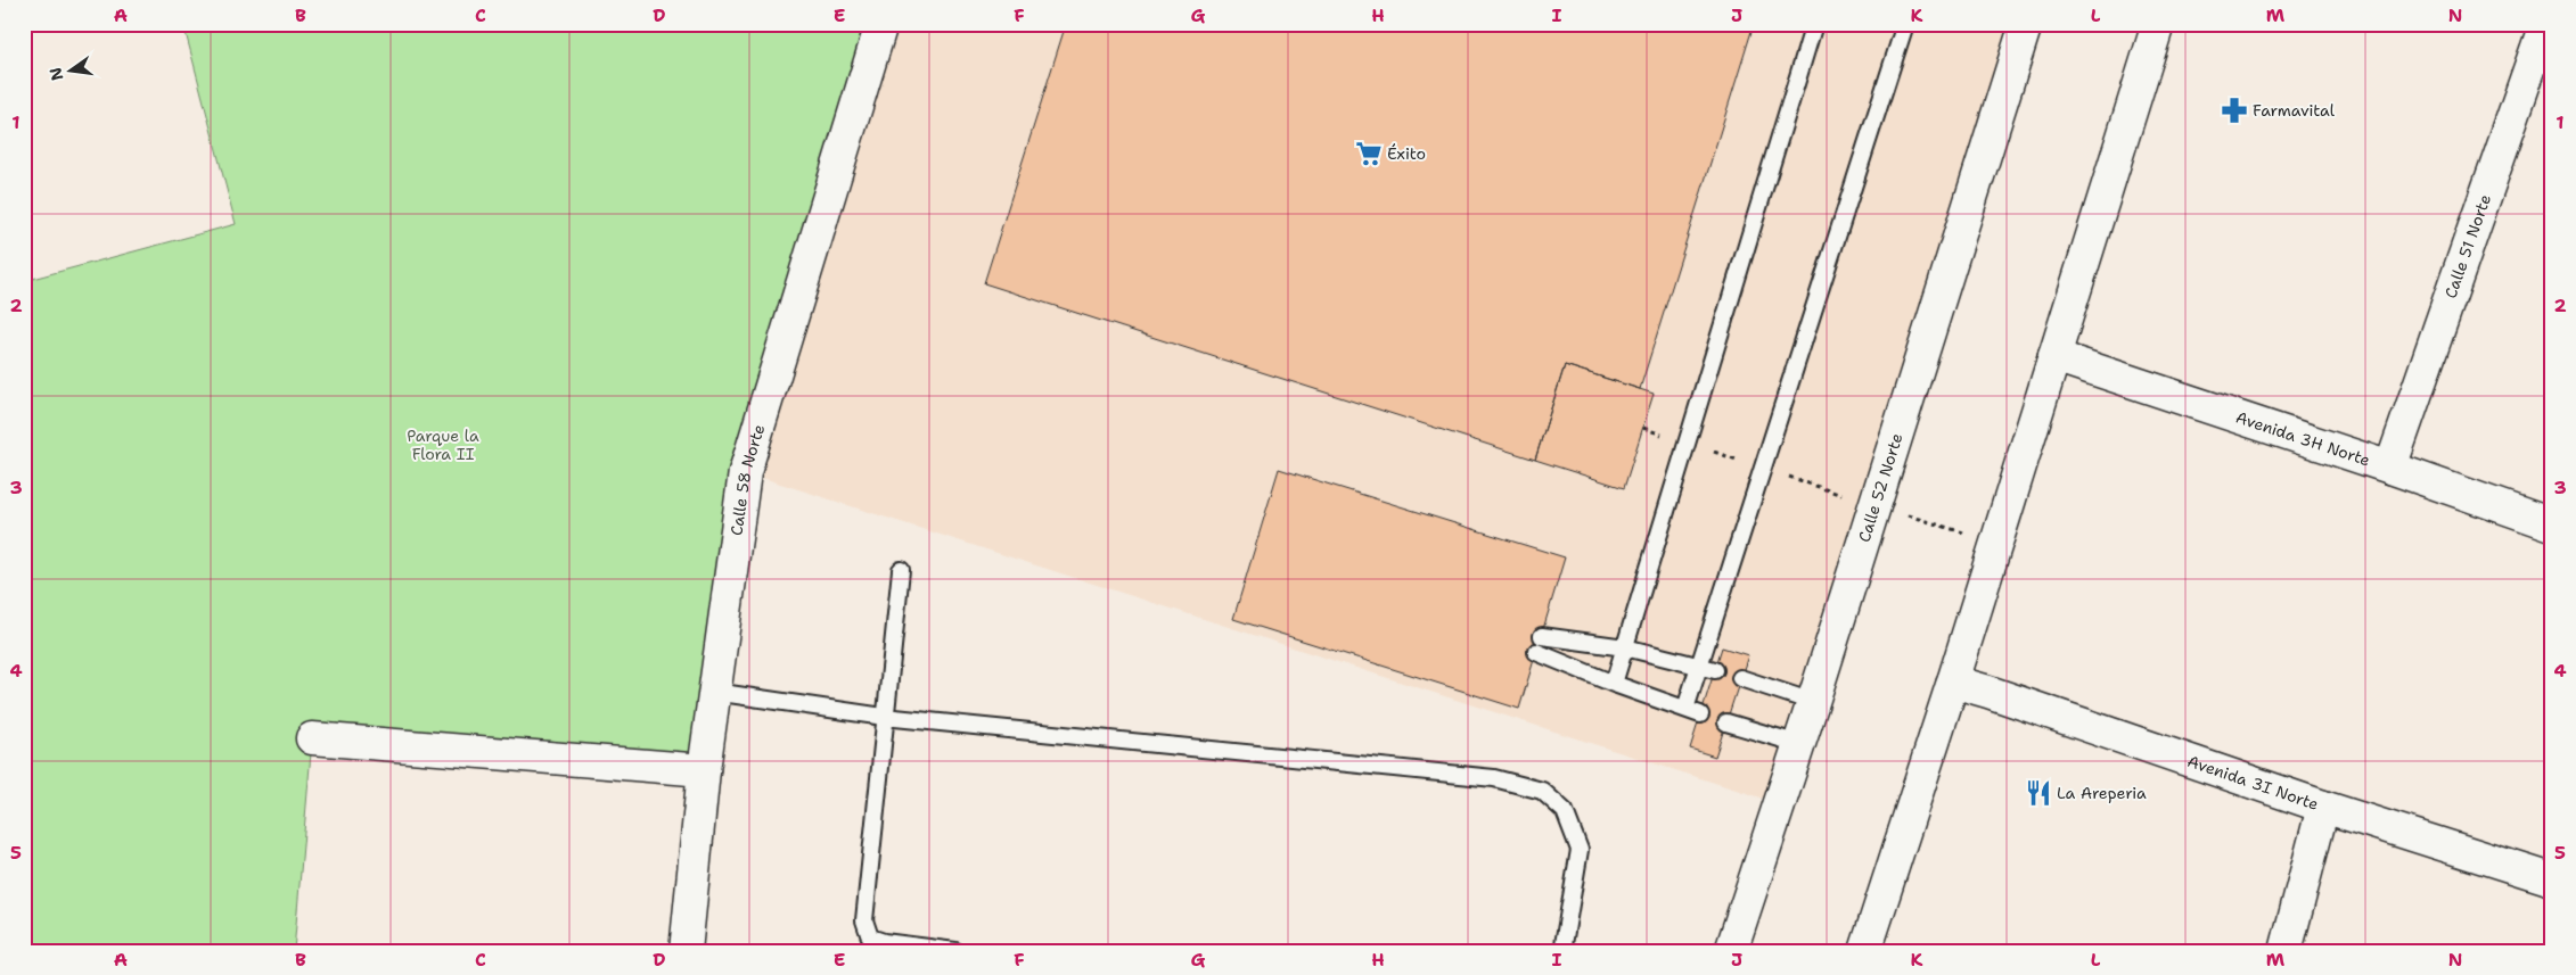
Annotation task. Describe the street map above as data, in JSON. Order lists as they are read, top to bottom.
{
  "streets": {
    "street": [
      "Calle 51 Norte",
      "Avenida 3H Norte",
      "Calle 58 Norte",
      "Calle 52 Norte",
      "Avenida 3I Norte"
    ]
  },
  "crossings": [
    ["Calle 51 Norte", "Avenida 3H Norte"]
  ],
  "parks": ["Parque la Flora II"],
  "places": {
    "pharmacy": ["Farmavital"],
    "supermarket": ["Éxito"],
    "restaurant": ["La Areperia"]
  },
  "north": "left",
  "grid": {
    "columns": [
      "A",
      "B",
      "C",
      "D",
      "E",
      "F",
      "G",
      "H",
      "I",
      "J",
      "K",
      "L",
      "M",
      "N"
    ],
    "rows": [
      "1",
      "2",
      "3",
      "4",
      "5"
    ]
  }
}
